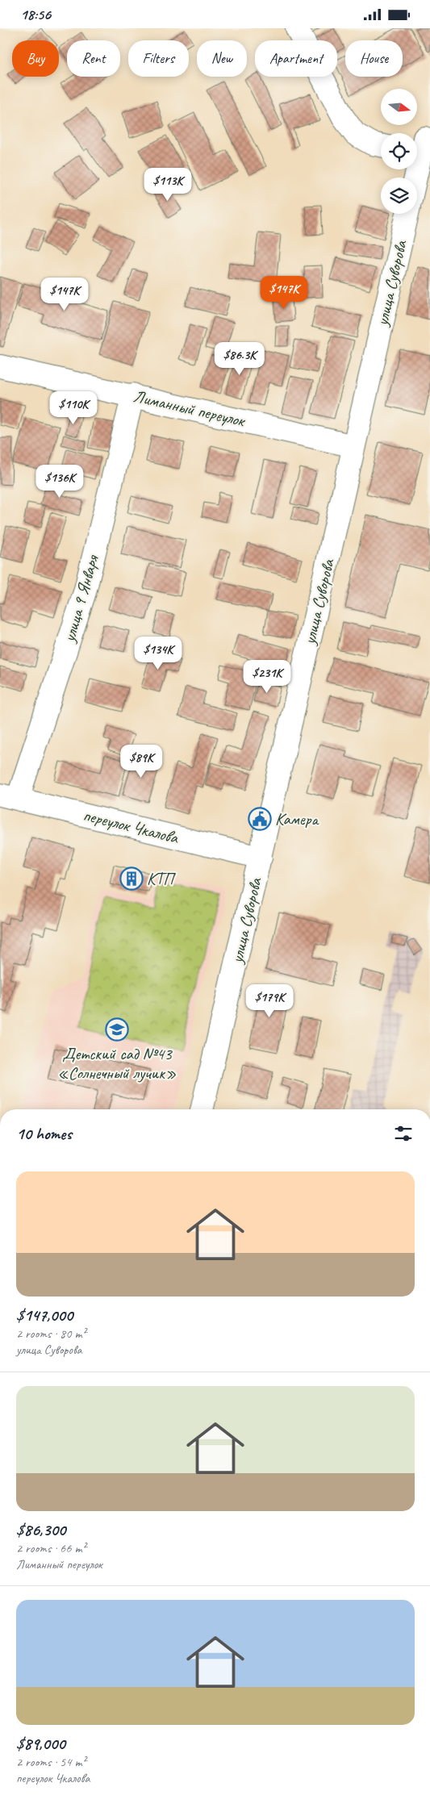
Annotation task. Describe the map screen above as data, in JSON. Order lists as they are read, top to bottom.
{
  "streets": {
    "street": [
      "улица Суворова",
      "Лиманный переулок",
      "улица 9 Января",
      "переулок Чкалова"
    ]
  },
  "crossings": [
    ["улица Суворова", "Лиманный переулок"],
    ["улица Суворова", "переулок Чкалова"],
    ["Лиманный переулок", "улица 9 Января"],
    ["улица 9 Января", "переулок Чкалова"]
  ],
  "places": {
    "public building": ["Камера"],
    "building": ["КТП"],
    "school or university": ["Детский сад №43 «Солнечный лучик»"]
  },
  "north": "right",
  "page": {
    "status": "18:56",
    "chip": [
      "Buy",
      "Rent",
      "Filters",
      "New",
      "Apartment",
      "House"
    ],
    "price": [
      "$113K",
      "$147K",
      "$147K",
      "$86.3K",
      "$110K",
      "$136K",
      "$134K",
      "$231K",
      "$89K",
      "$179K"
    ],
    "heading": "10 homes",
    "list": [
      {
        "name": "$147,000",
        "note": "2 rooms · 80 m² · улица Суворова"
      },
      {
        "name": "$86,300",
        "note": "2 rooms · 66 m² · Лиманный переулок"
      },
      {
        "name": "$89,000",
        "note": "2 rooms · 54 m² · переулок Чкалова"
      }
    ]
  }
}
